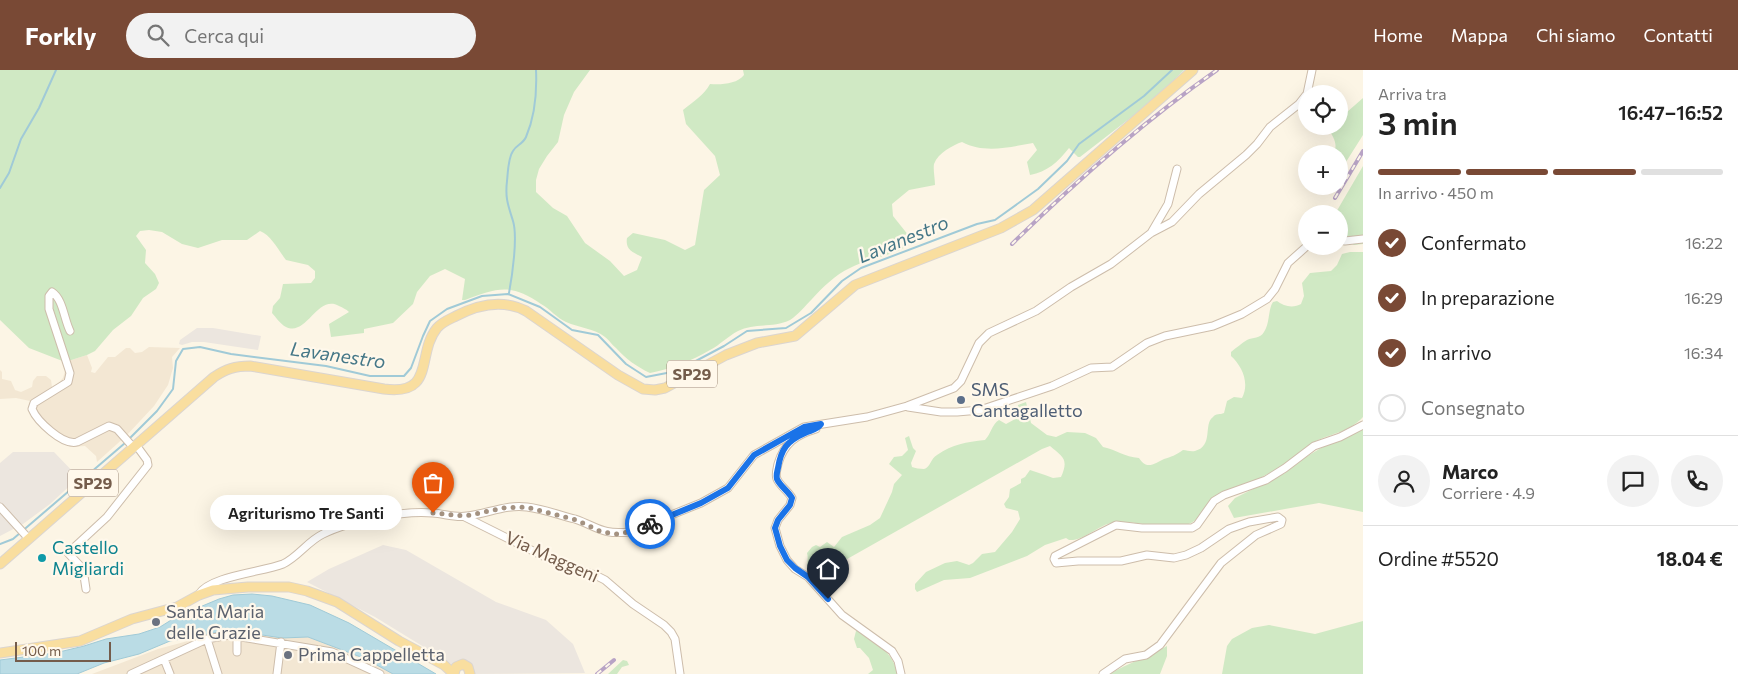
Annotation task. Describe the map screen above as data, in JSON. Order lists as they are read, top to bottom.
{
  "streets": {
    "main road": ["SP29"],
    "street": ["Via Maggeni"]
  },
  "water": ["Lavanestro"],
  "places": [
    "SMS Cantagalletto",
    "Agriturismo Tre Santi",
    "Castello Migliardi",
    "Santa Maria delle Grazie",
    "Prima Cappelletta"
  ],
  "scale_bar": "100 m",
  "page": {
    "header": "Forkly",
    "search": "Cerca qui",
    "nav": [
      "Home",
      "Mappa",
      "Chi siamo",
      "Contatti"
    ],
    "heading": ["3 min", "Arriva tra", "16:47–16:52"],
    "panel": [
      "Marco",
      "Corriere · 4.9",
      "Ordine #5520",
      "18.04 €"
    ],
    "map_buttons": ["+", "−"],
    "bar": "In arrivo · 450 m",
    "list": [
      ["Confermato", "16:22"],
      ["In preparazione", "16:29"],
      ["In arrivo", "16:34"],
      "Consegnato"
    ],
    "bubble": "Agriturismo Tre Santi",
    "scale": "100 m"
  }
}
